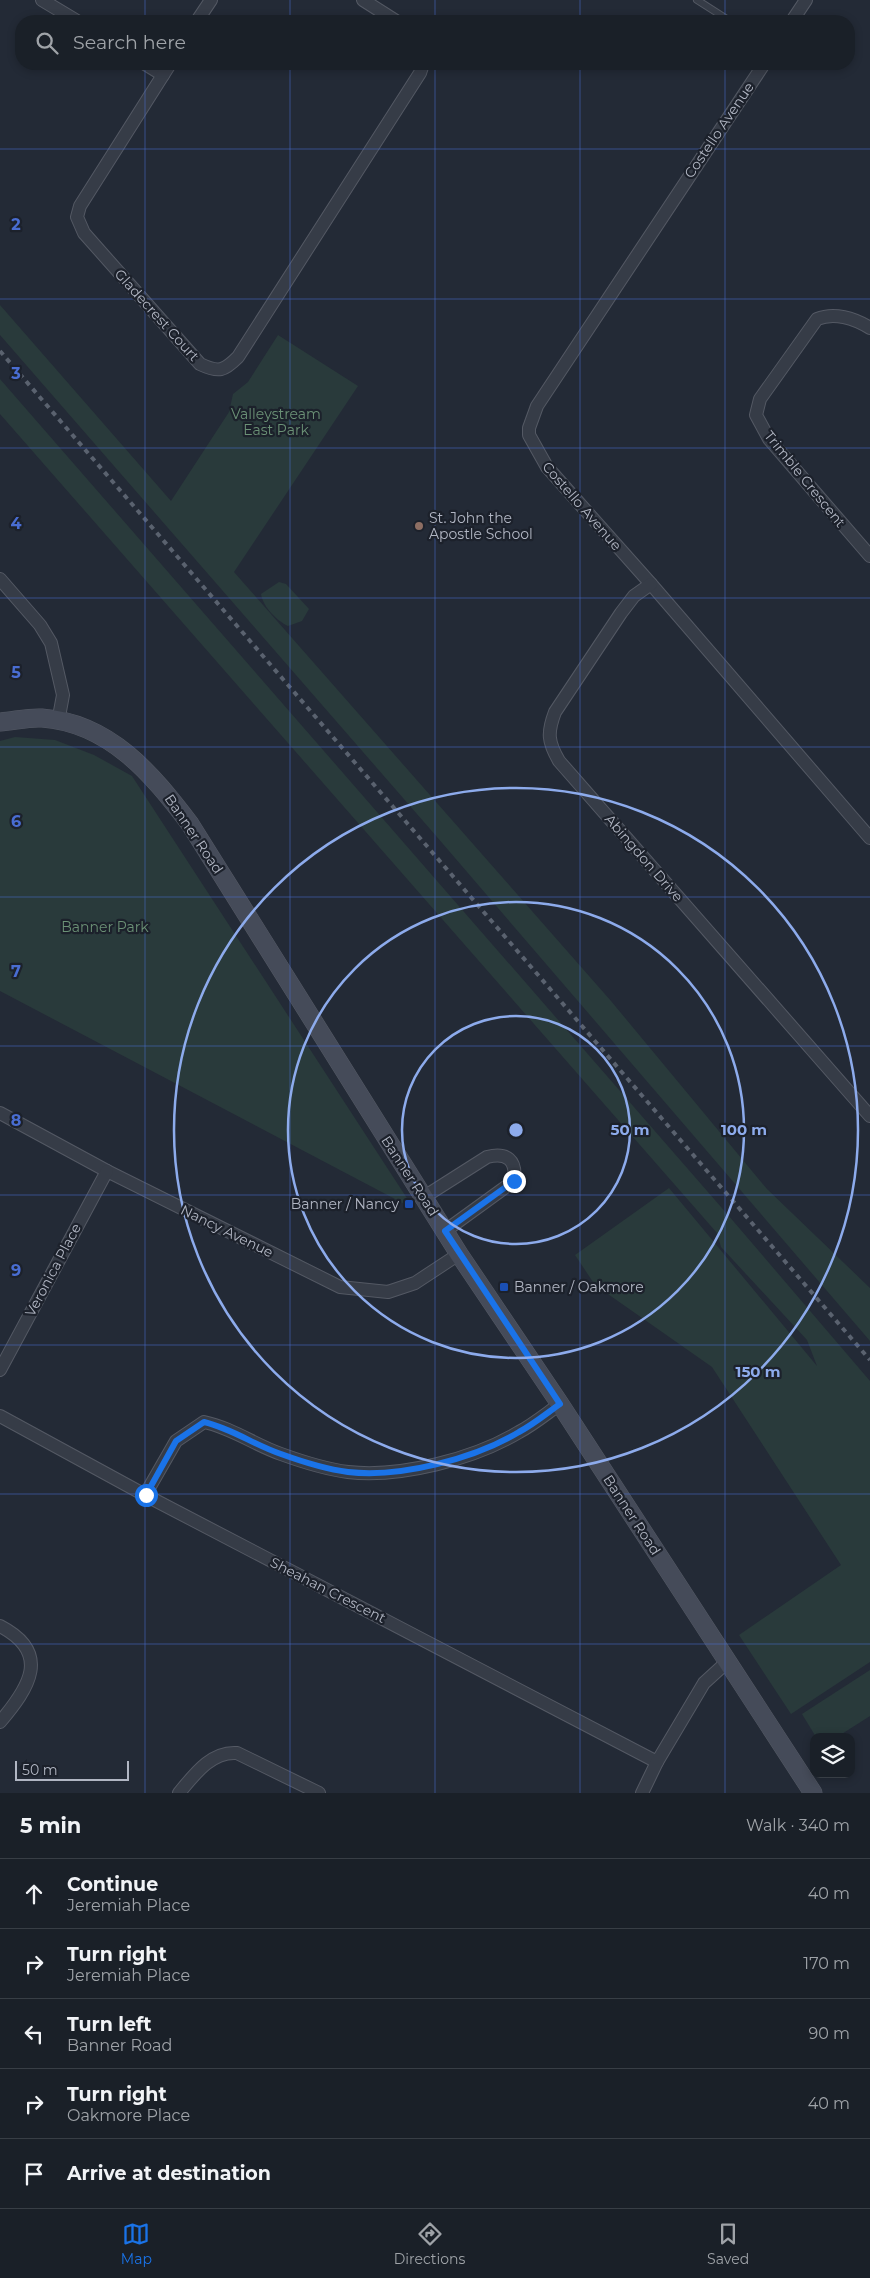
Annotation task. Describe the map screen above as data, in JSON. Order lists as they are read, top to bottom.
{
  "streets": {
    "street": [
      "Costello Avenue",
      "Gladecrest Court",
      "Trimble Crescent",
      "Banner Road",
      "Abingdon Drive",
      "Nancy Avenue",
      "Veronica Place",
      "Sheahan Crescent"
    ]
  },
  "crossings": [
    ["Costello Avenue", "Abingdon Drive"],
    ["Banner Road", "Nancy Avenue"],
    ["Nancy Avenue", "Veronica Place"]
  ],
  "parks": ["Valleystream East Park", "Banner Park"],
  "places": {
    "other": ["St. John the Apostle School"],
    "transit": ["Banner / Nancy", "Banner / Oakmore"]
  },
  "scale_bar": "50 m",
  "page": {
    "search": "Search here",
    "scale": "50 m",
    "heading": ["5 min", "Walk · 340 m"],
    "list": [
      ["Continue", "Jeremiah Place", "40 m"],
      ["Turn right", "Jeremiah Place", "170 m"],
      ["Turn left", "Banner Road", "90 m"],
      ["Turn right", "Oakmore Place", "40 m"],
      "Arrive at destination"
    ],
    "nav": ["Map", "Directions", "Saved"]
  },
  "grid": {
    "rows": [
      "2",
      "3",
      "4",
      "5",
      "6",
      "7",
      "8",
      "9"
    ]
  },
  "rings": ["50 m", "100 m", "150 m"]
}
